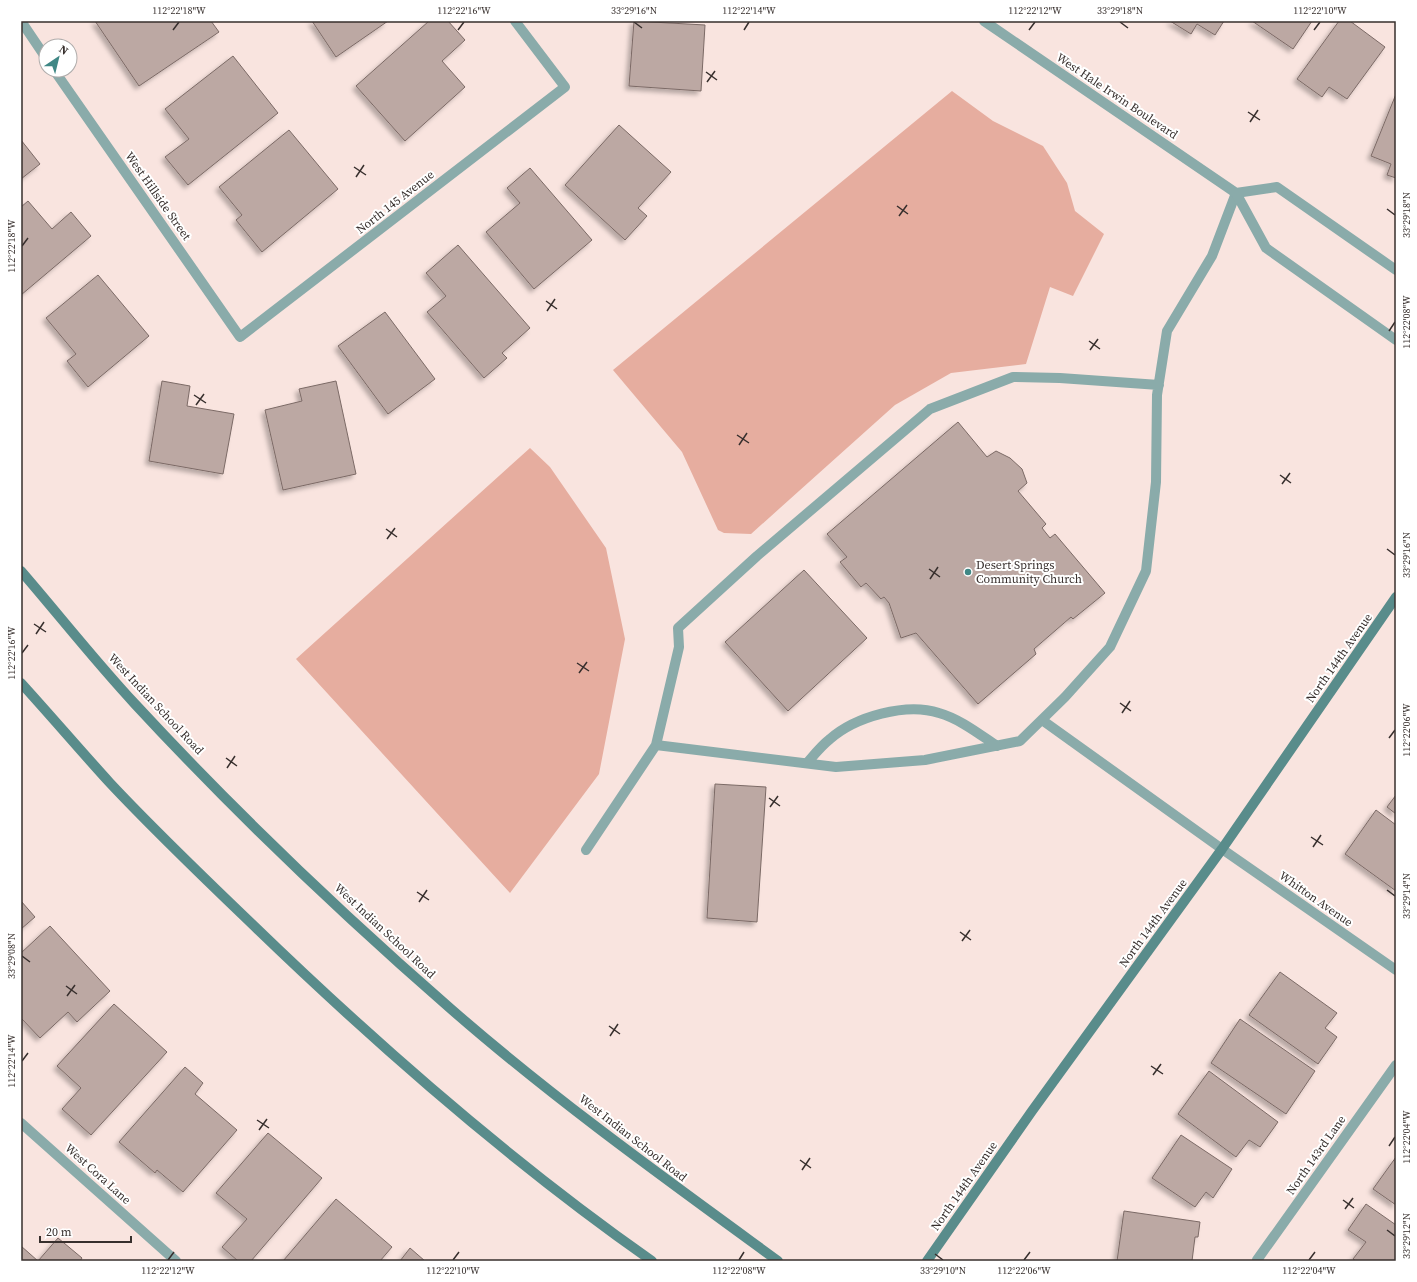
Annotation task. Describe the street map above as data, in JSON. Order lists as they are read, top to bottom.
{
  "streets": {
    "main road": ["North 144th Avenue", "West Indian School Road"],
    "street": [
      "West Hale Irwin Boulevard",
      "West Hillside Street",
      "North 145 Avenue",
      "Whitton Avenue",
      "North 143rd Lane",
      "West Cora Lane"
    ]
  },
  "crossings": [
    ["West Hillside Street", "North 145 Avenue"],
    ["North 144th Avenue", "Whitton Avenue"]
  ],
  "places": ["Desert Springs Community Church"],
  "scale_bar": "20 m",
  "north": "top right",
  "coordinates": [
    "112°22'18\"W",
    "112°22'16\"W",
    "33°29'16\"N",
    "112°22'14\"W",
    "112°22'12\"W",
    "33°29'18\"N",
    "112°22'10\"W",
    "112°22'08\"W",
    "112°22'06\"W",
    "33°29'14\"N",
    "33°29'08\"N",
    "112°22'04\"W",
    "33°29'12\"N",
    "33°29'10\"N"
  ]
}
